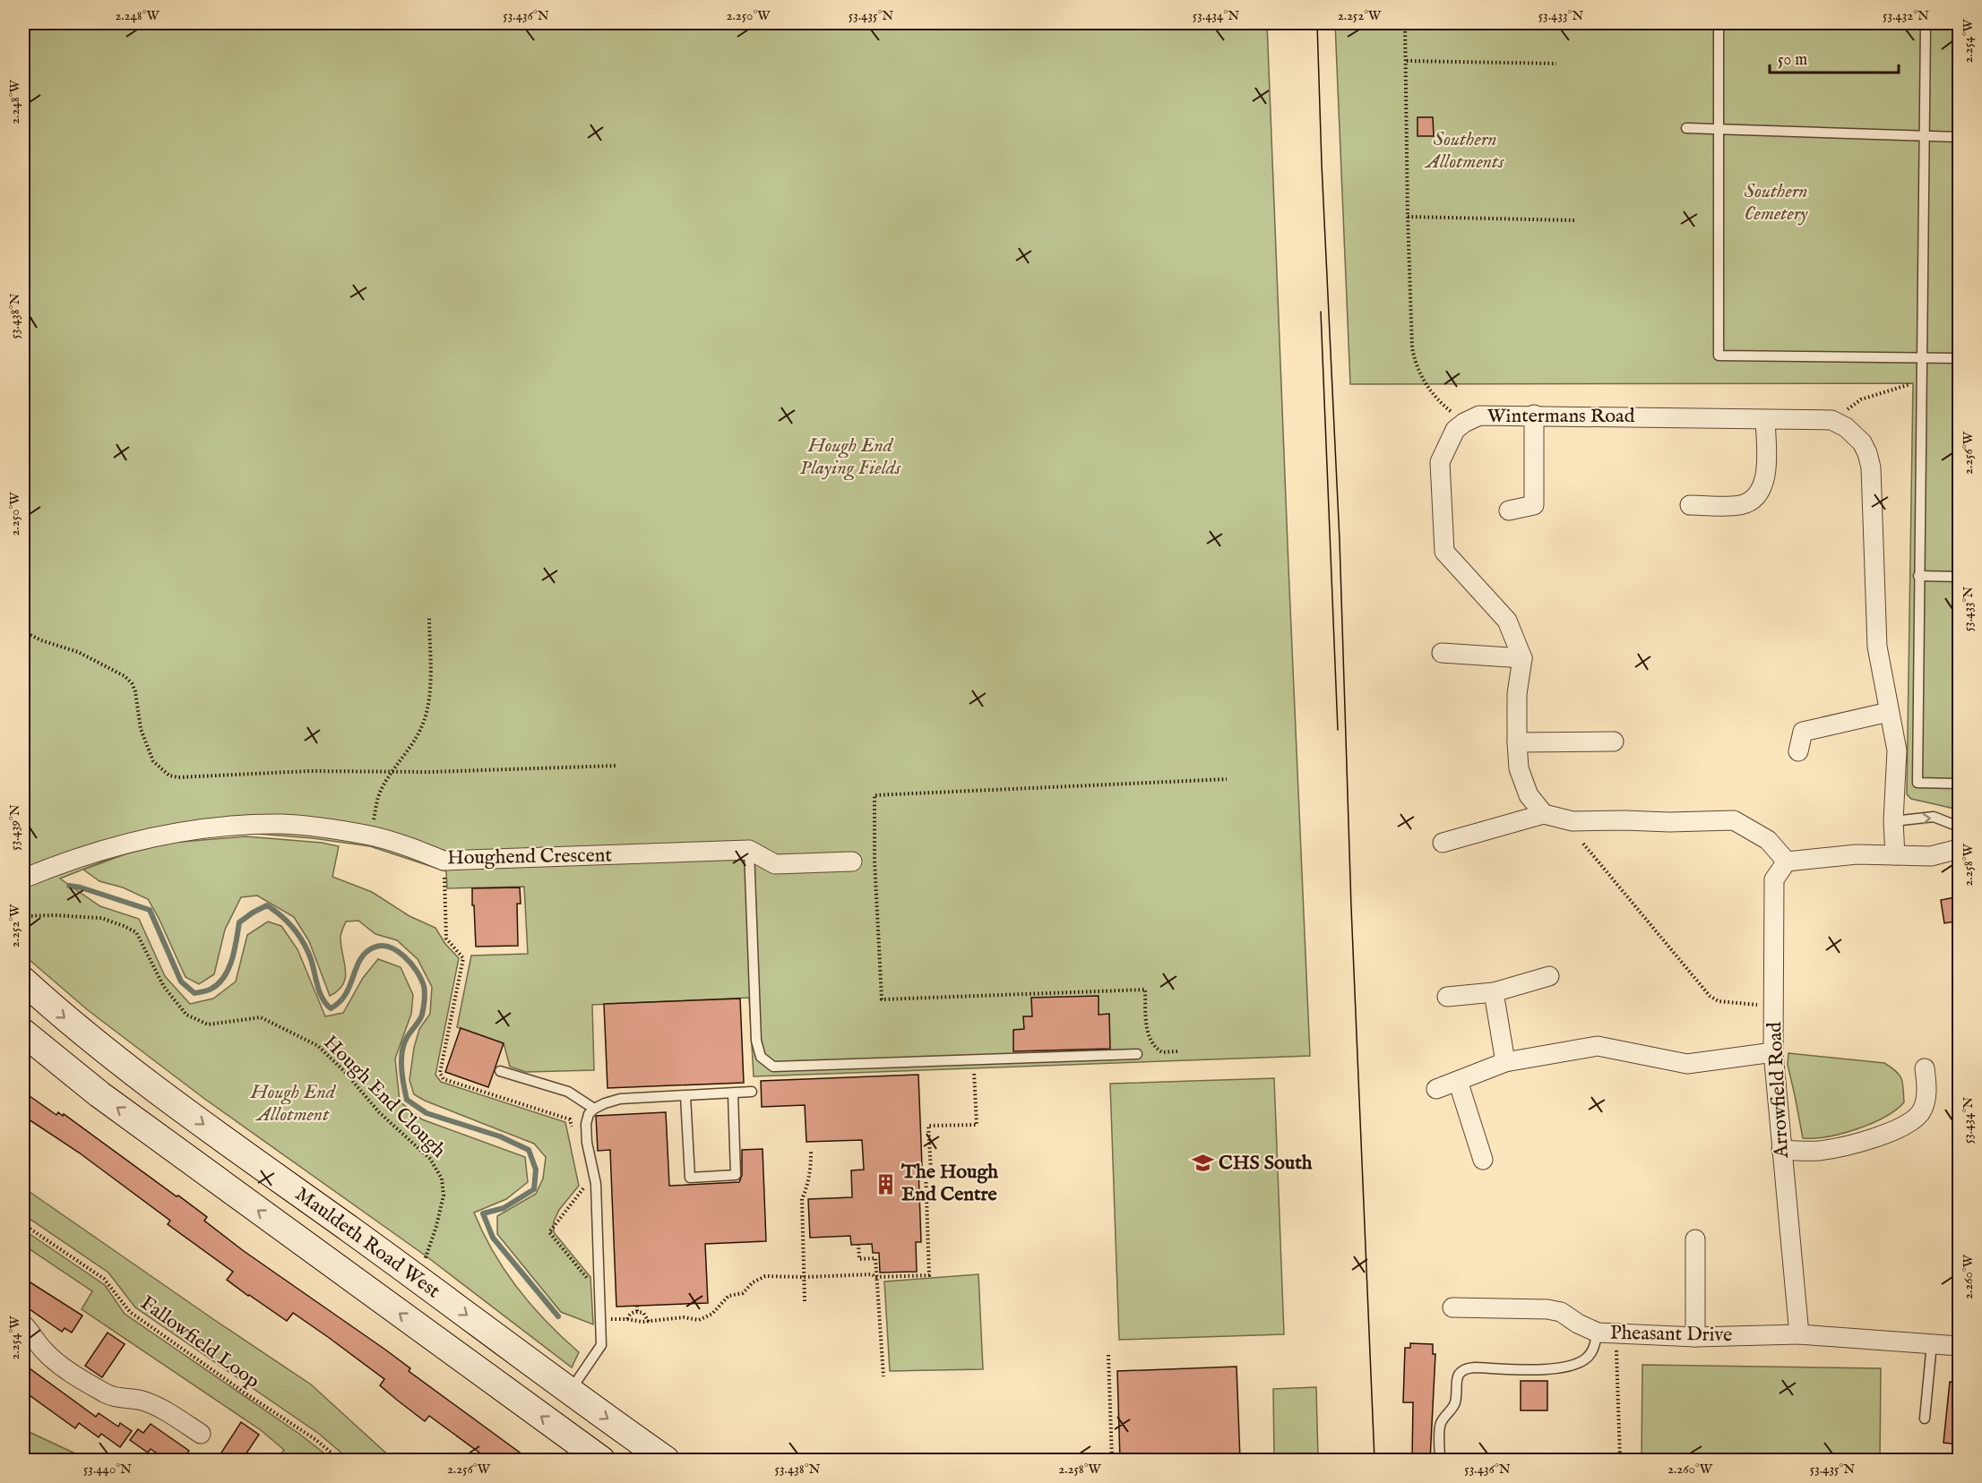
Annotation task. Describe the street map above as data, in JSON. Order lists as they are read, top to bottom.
{
  "streets": {
    "street": [
      "Wintermans Road",
      "Houghend Crescent",
      "Arrowfield Road",
      "Mauldeth Road West",
      "Pheasant Drive"
    ],
    "path": ["Hough End Clough", "Fallowfield Loop"]
  },
  "crossings": [
    ["Arrowfield Road", "Pheasant Drive"]
  ],
  "parks": [
    "Southern Allotments",
    "Southern Cemetery",
    "Hough End Playing Fields",
    "Hough End Allotment"
  ],
  "places": {
    "school or university": ["CHS South"],
    "building": ["The Hough End Centre"]
  },
  "scale_bar": "50 m",
  "coordinates": [
    "2.248°W",
    "53.436°N",
    "2.250°W",
    "53.435°N",
    "53.434°N",
    "2.252°W",
    "53.433°N",
    "53.432°N",
    "2.254°W",
    "53.438°N",
    "2.256°W",
    "53.439°N",
    "2.258°W",
    "2.260°W",
    "53.440°N"
  ]
}
